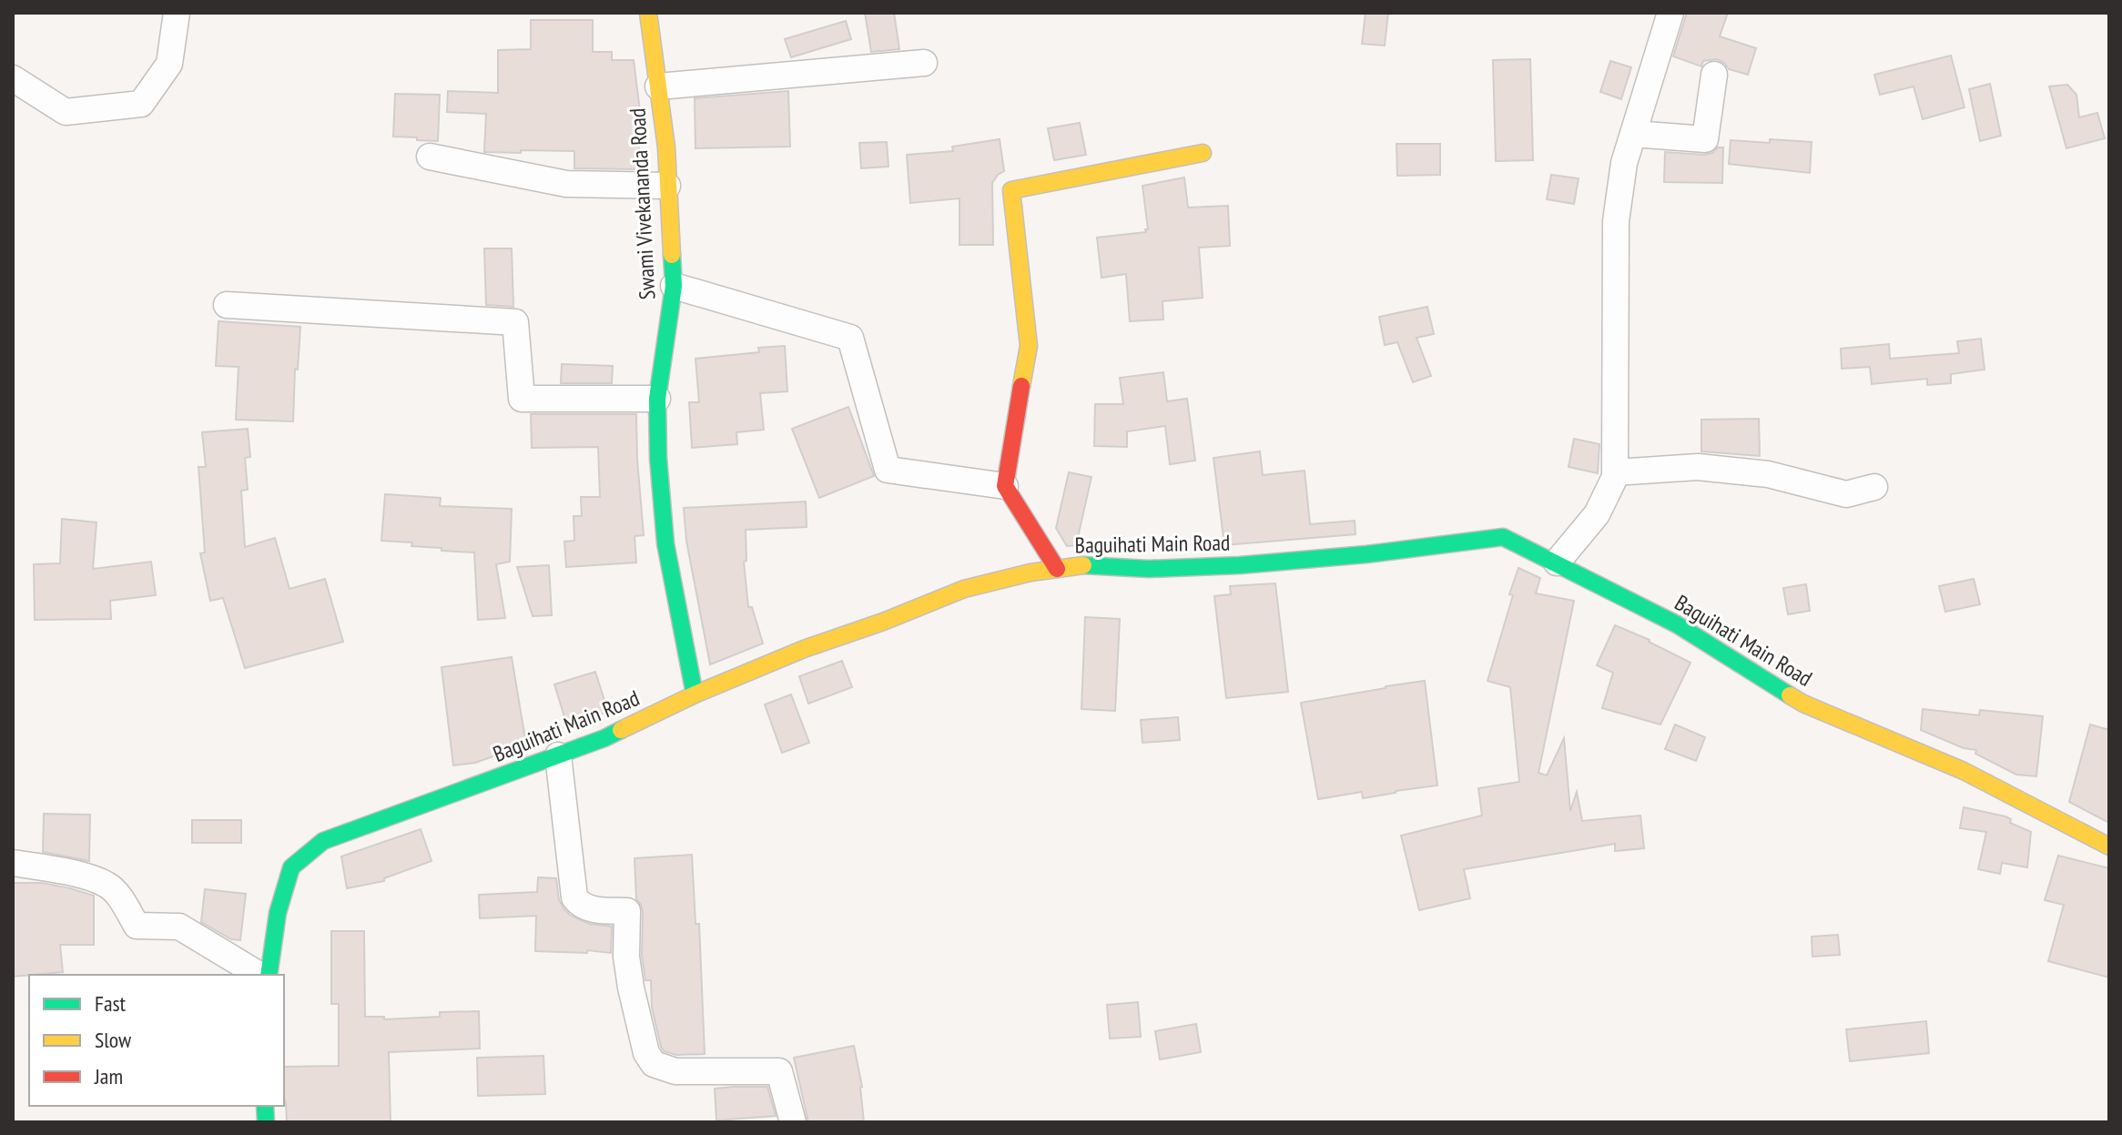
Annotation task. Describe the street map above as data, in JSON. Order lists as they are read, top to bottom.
{
  "streets": {
    "street": ["Swami Vivekananda Road", "Baguihati Main Road"]
  },
  "crossings": [
    ["Swami Vivekananda Road", "Baguihati Main Road"]
  ],
  "legend": ["Fast", "Slow", "Jam"]
}
